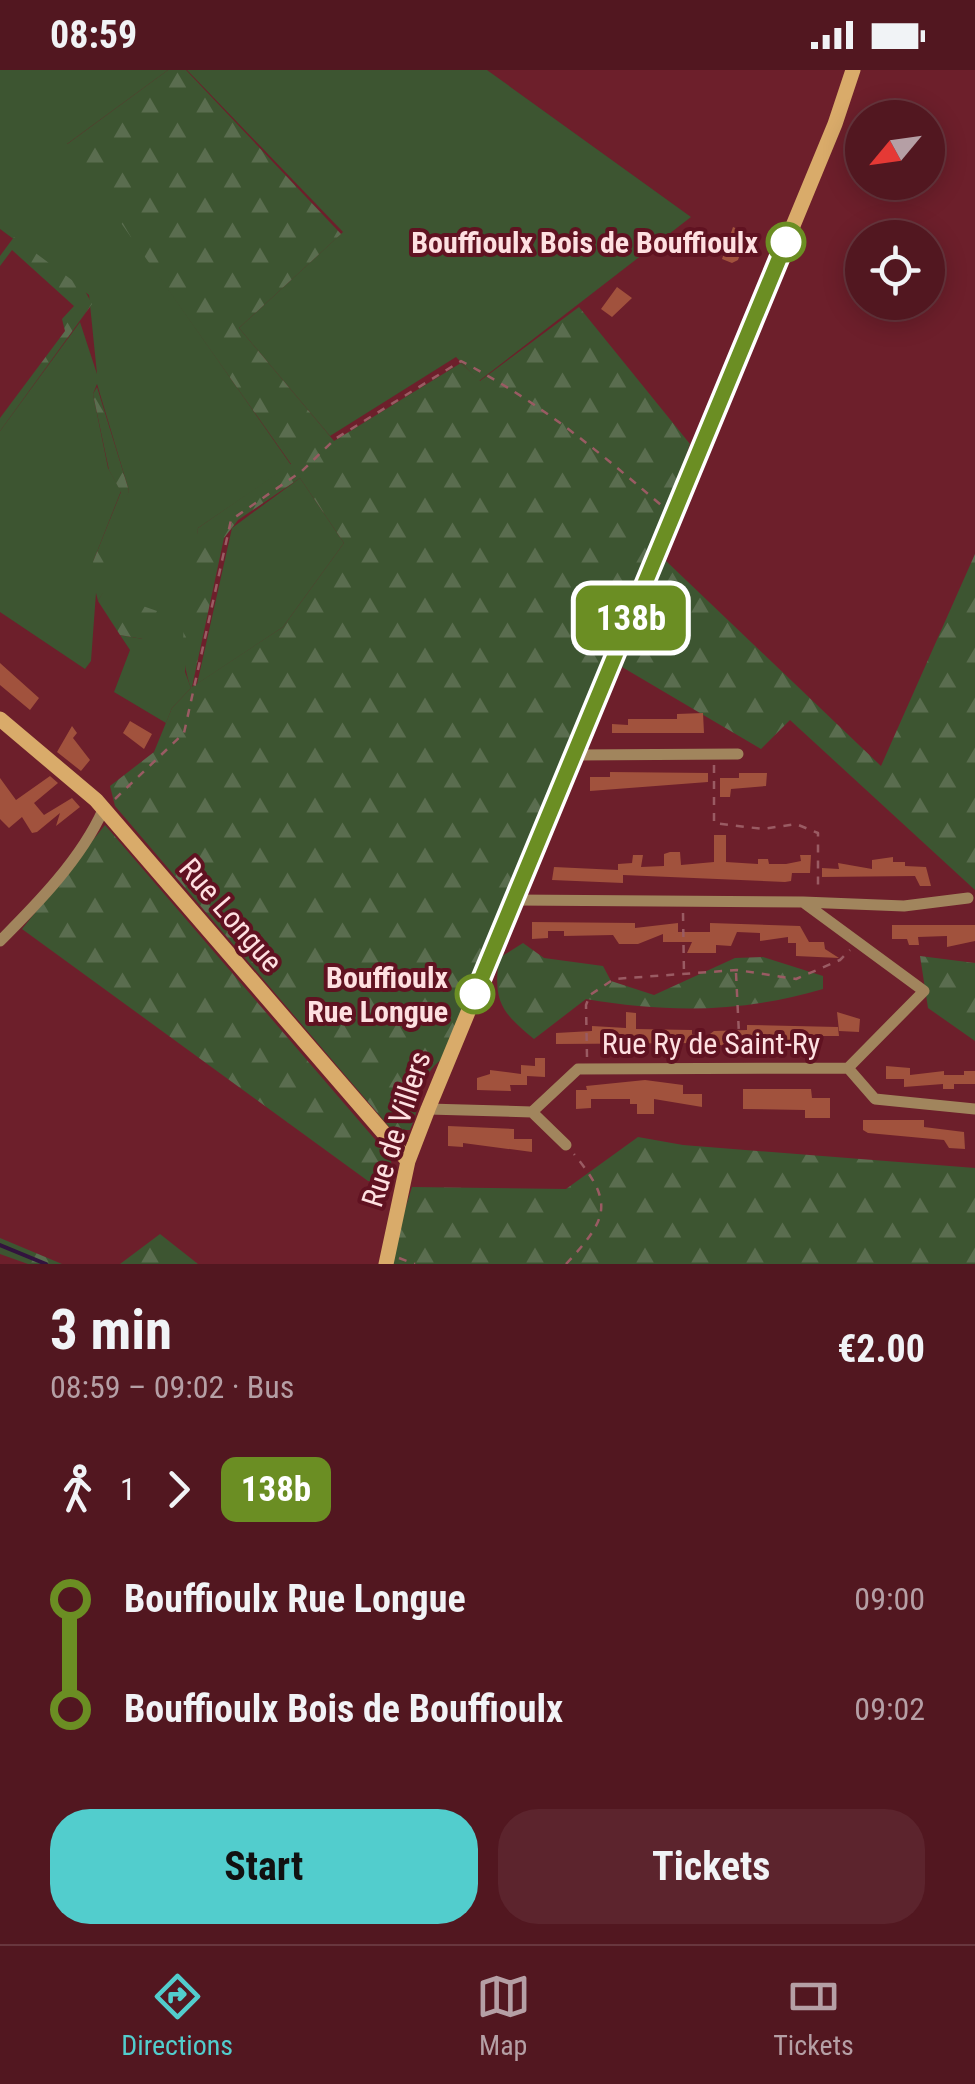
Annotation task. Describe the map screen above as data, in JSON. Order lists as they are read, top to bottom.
{
  "streets": {
    "street": ["Rue Longue", "Rue Ry de Saint-Ry", "Rue de Villers"]
  },
  "crossings": [
    ["Rue Longue", "Rue de Villers"]
  ],
  "places": ["Bouffioulx Bois de Bouffioulx", "Bouffioulx Rue Longue"],
  "lines": ["bus line 138b"],
  "north": "bottom left",
  "page": {
    "status": "08:59",
    "on_map": "138b",
    "heading": ["3 min", "08:59 – 09:02 · Bus", "€2.00"],
    "legs": ["1", "138b"],
    "list": [
      {
        "name": "Bouffioulx Rue Longue",
        "value": "09:00"
      },
      {
        "name": "Bouffioulx Bois de Bouffioulx",
        "value": "09:02"
      }
    ],
    "buttons": ["Start", "Tickets"],
    "tabs": ["Directions", "Map", "Tickets"]
  }
}
